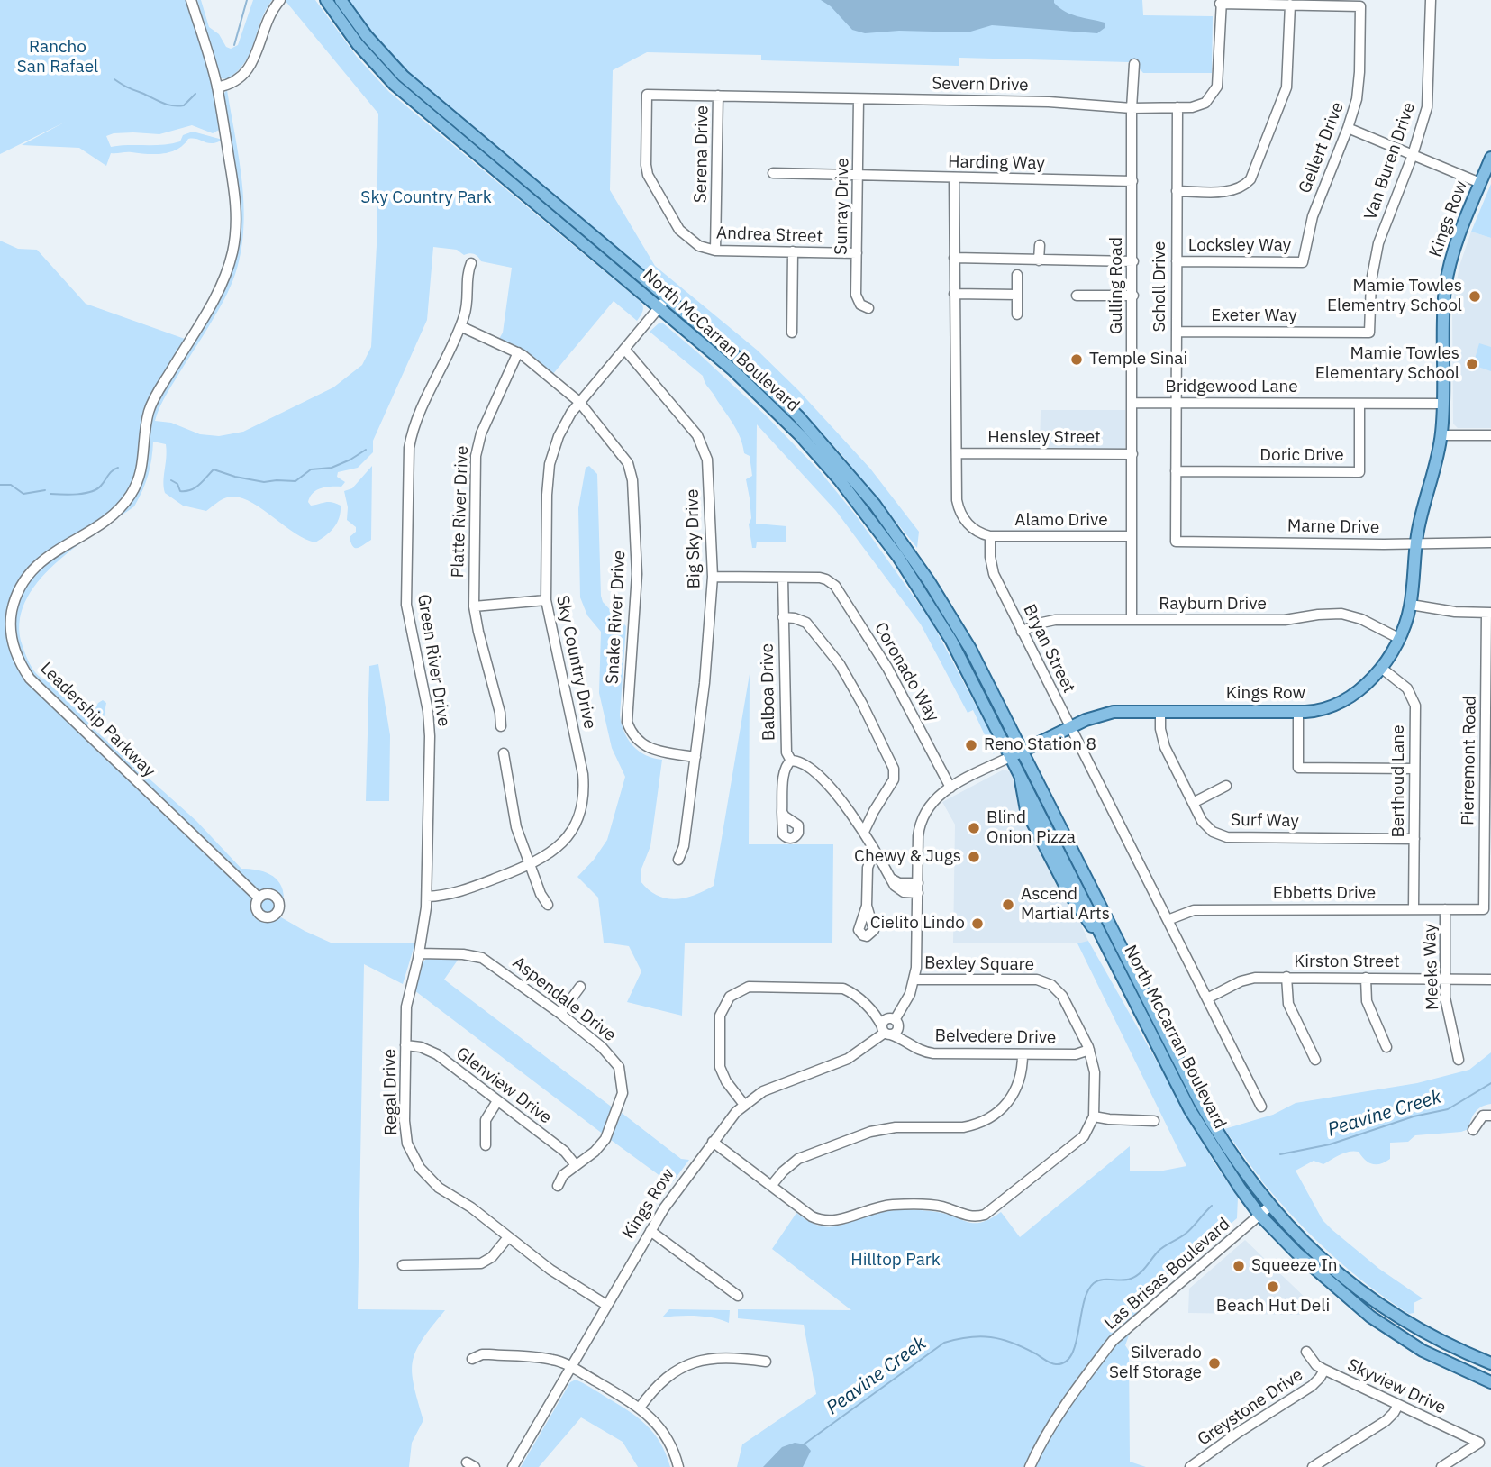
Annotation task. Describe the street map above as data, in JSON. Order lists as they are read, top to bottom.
{
  "streets": {
    "main road": ["Kings Row", "North McCarran Boulevard"],
    "street": [
      "Severn Drive",
      "Gellert Drive",
      "Serena Drive",
      "Van Buren Drive",
      "Harding Way",
      "Sunray Drive",
      "Andrea Street",
      "Locksley Way",
      "Gulling Road",
      "Scholl Drive",
      "Exeter Way",
      "Bridgewood Lane",
      "Hensley Street",
      "Doric Drive",
      "Platte River Drive",
      "Alamo Drive",
      "Marne Drive",
      "Big Sky Drive",
      "Rayburn Drive",
      "Snake River Drive",
      "Bryan Street",
      "Green River Drive",
      "Sky Country Drive",
      "Coronado Way",
      "Balboa Drive",
      "Leadership Parkway",
      "Pierremont Road",
      "Berthoud Lane",
      "Surf Way",
      "Ebbetts Drive",
      "Kirston Street",
      "Bexley Square",
      "Meeks Way",
      "Aspendale Drive",
      "Belvedere Drive",
      "Glenview Drive",
      "Regal Drive",
      "Las Brisas Boulevard",
      "Skyview Drive",
      "Greystone Drive"
    ]
  },
  "crossings": [
    ["Severn Drive", "Serena Drive"],
    ["Severn Drive", "Sunray Drive"],
    ["Severn Drive", "Andrea Street"],
    ["Severn Drive", "Gulling Road"],
    ["Severn Drive", "Scholl Drive"],
    ["Gellert Drive", "Locksley Way"],
    ["Serena Drive", "Andrea Street"],
    ["Van Buren Drive", "Exeter Way"],
    ["Harding Way", "Sunray Drive"],
    ["Harding Way", "Gulling Road"],
    ["Sunray Drive", "Andrea Street"],
    ["Kings Row", "North McCarran Boulevard"],
    ["Kings Row", "Bridgewood Lane"],
    ["Kings Row", "Marne Drive"],
    ["Kings Row", "Rayburn Drive"],
    ["Kings Row", "Bryan Street"],
    ["Kings Row", "Coronado Way"],
    ["Kings Row", "Balboa Drive"],
    ["Kings Row", "Berthoud Lane"],
    ["Kings Row", "Surf Way"],
    ["Kings Row", "Bexley Square"],
    ["Kings Row", "Belvedere Drive"],
    ["Kings Row", "Regal Drive"],
    ["Locksley Way", "Scholl Drive"],
    ["Gulling Road", "Bridgewood Lane"],
    ["Gulling Road", "Hensley Street"],
    ["Gulling Road", "Alamo Drive"],
    ["Gulling Road", "Rayburn Drive"],
    ["Scholl Drive", "Exeter Way"],
    ["Scholl Drive", "Bridgewood Lane"],
    ["Scholl Drive", "Doric Drive"],
    ["Scholl Drive", "Marne Drive"],
    ["North McCarran Boulevard", "Sky Country Drive"],
    ["North McCarran Boulevard", "Las Brisas Boulevard"],
    ["Bridgewood Lane", "Doric Drive"],
    ["Platte River Drive", "Snake River Drive"],
    ["Alamo Drive", "Bryan Street"],
    ["Big Sky Drive", "Snake River Drive"],
    ["Big Sky Drive", "Sky Country Drive"],
    ["Rayburn Drive", "Bryan Street"],
    ["Snake River Drive", "Green River Drive"],
    ["Snake River Drive", "Sky Country Drive"],
    ["Bryan Street", "Ebbetts Drive"],
    ["Bryan Street", "Kirston Street"],
    ["Green River Drive", "Sky Country Drive"],
    ["Green River Drive", "Regal Drive"],
    ["Sky Country Drive", "Regal Drive"],
    ["Coronado Way", "Balboa Drive"],
    ["Pierremont Road", "Ebbetts Drive"],
    ["Berthoud Lane", "Surf Way"],
    ["Berthoud Lane", "Ebbetts Drive"],
    ["Ebbetts Drive", "Meeks Way"],
    ["Kirston Street", "Meeks Way"],
    ["Bexley Square", "Belvedere Drive"],
    ["Aspendale Drive", "Glenview Drive"],
    ["Aspendale Drive", "Regal Drive"],
    ["Glenview Drive", "Regal Drive"],
    ["Skyview Drive", "Greystone Drive"]
  ],
  "water": ["Peavine Creek"],
  "parks": ["Rancho San Rafael", "Sky Country Park", "Hilltop Park"],
  "places": [
    "Mamie Towles Elementry School",
    "Temple Sinai",
    "Mamie Towles Elementary School",
    "Reno Station 8",
    "Blind Onion Pizza",
    "Chewy & Jugs",
    "Ascend Martial Arts",
    "Cielito Lindo",
    "Squeeze In",
    "Beach Hut Deli",
    "Silverado Self Storage"
  ]
}
